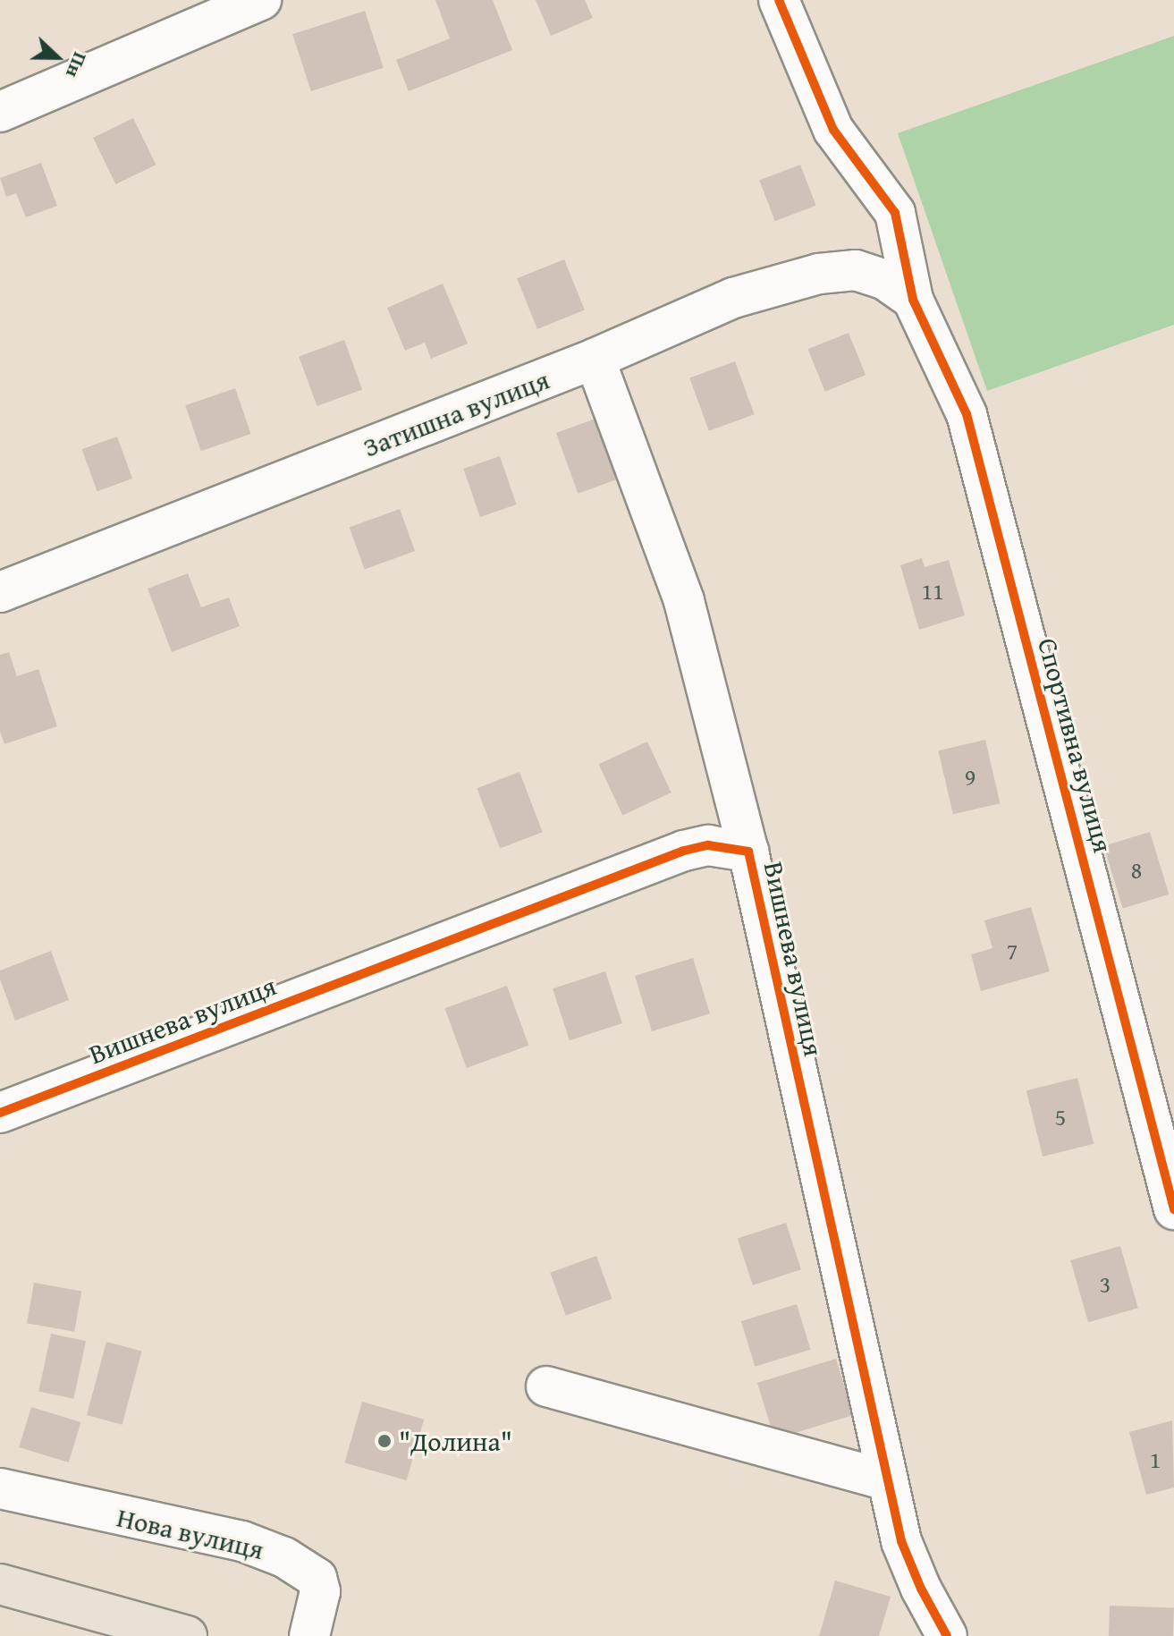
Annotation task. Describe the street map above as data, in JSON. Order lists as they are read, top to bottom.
{
  "streets": {
    "street": [
      "Затишна вулиця",
      "Спортивна вулиця",
      "Вишнева вулиця",
      "Нова вулиця"
    ]
  },
  "crossings": [
    ["Затишна вулиця", "Спортивна вулиця"]
  ],
  "places": ["\"Долина\""],
  "house_numbers": [
    "11",
    "9",
    "8",
    "7",
    "5",
    "3",
    "1"
  ],
  "north": "right"
}
